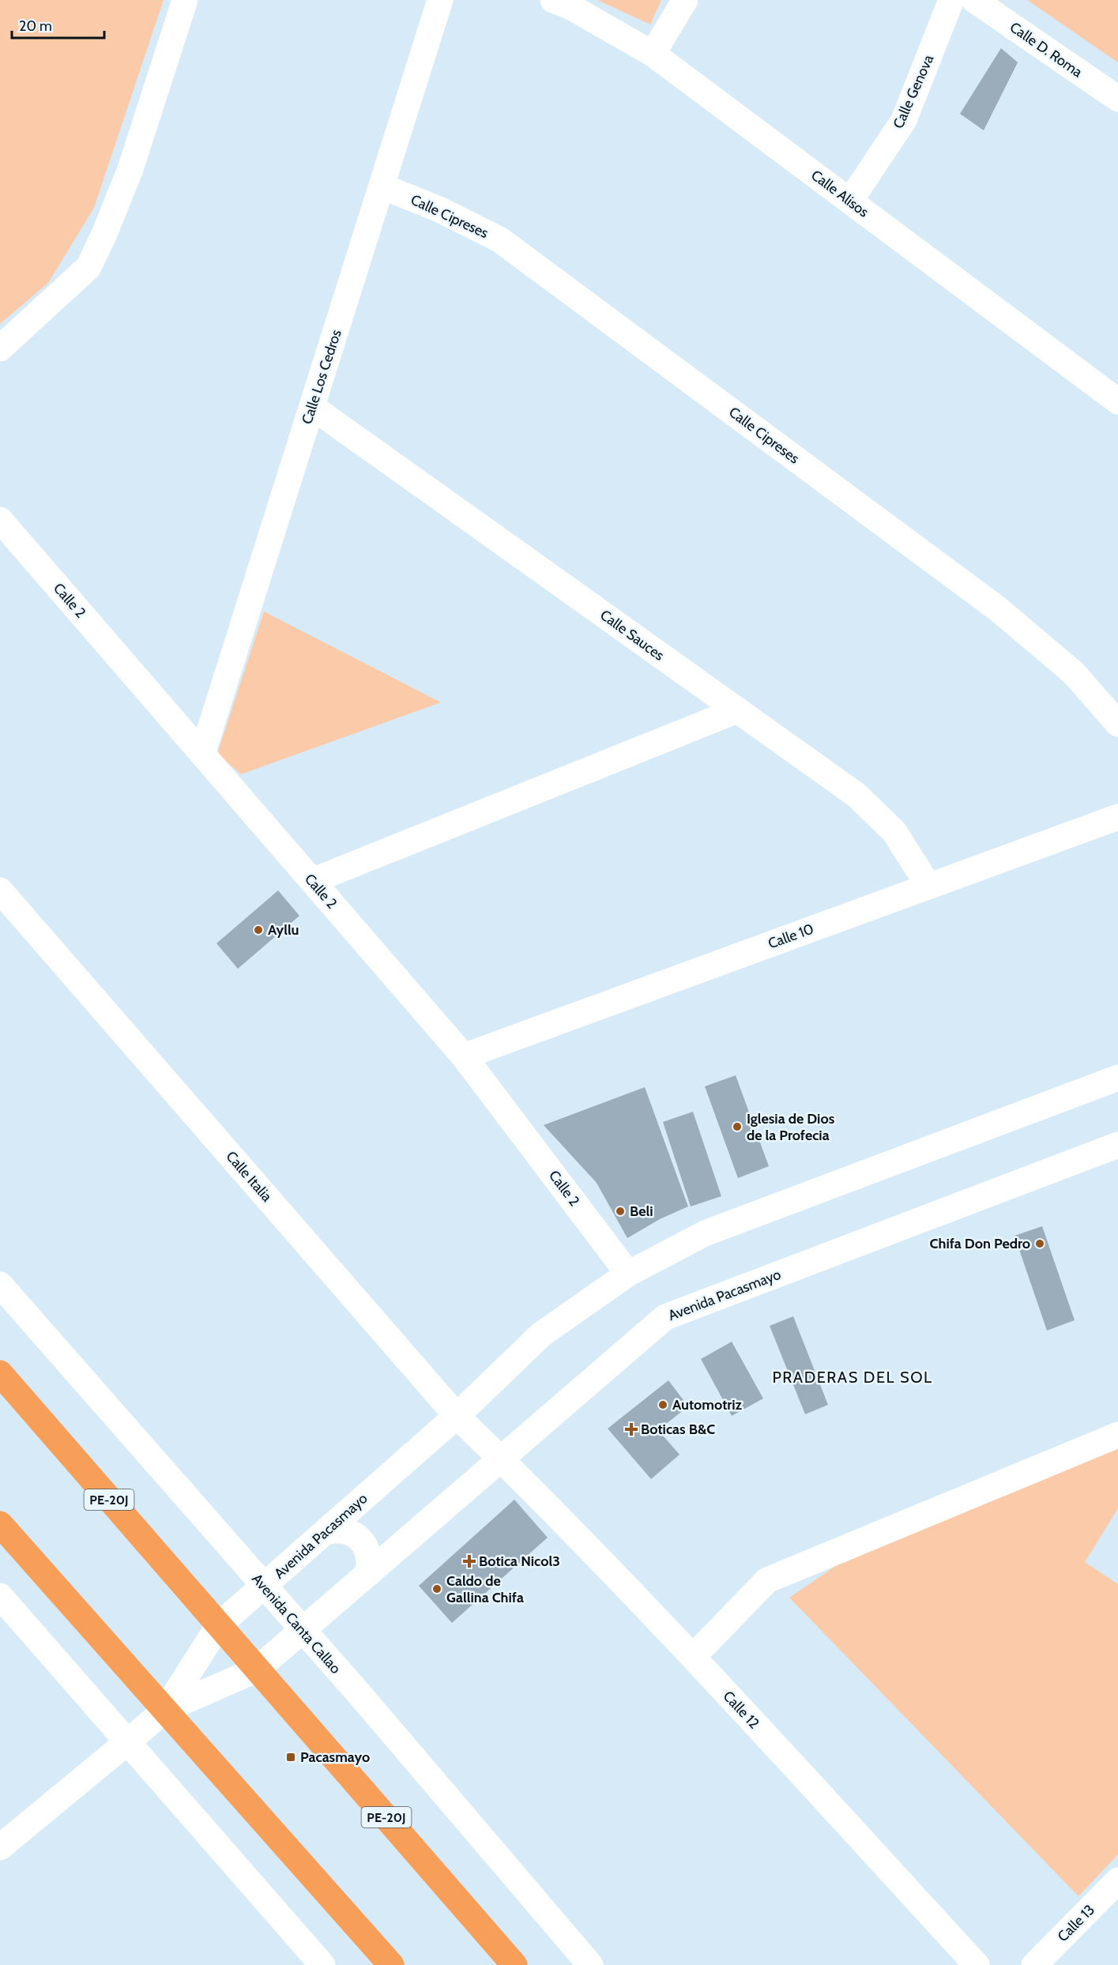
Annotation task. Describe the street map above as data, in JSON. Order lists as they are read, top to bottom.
{
  "streets": {
    "highway": ["PE-20J"],
    "street": [
      "Calle D. Roma",
      "Calle Genova",
      "Calle Alisos",
      "Calle Cipreses",
      "Calle Los Cedros",
      "Calle 2",
      "Calle Sauces",
      "Calle 10",
      "Calle Italia",
      "Avenida Pacasmayo",
      "Avenida Canta Callao",
      "Calle 12",
      "Calle 13"
    ]
  },
  "crossings": [
    ["Calle Genova", "Calle Alisos"],
    ["Calle Cipreses", "Calle Los Cedros"],
    ["Calle Los Cedros", "Calle 2"],
    ["Calle Los Cedros", "Calle Sauces"],
    ["Calle 2", "Calle 10"],
    ["Calle 2", "Avenida Pacasmayo"],
    ["Calle Sauces", "Calle 10"],
    ["Calle Italia", "Avenida Pacasmayo"],
    ["Calle Italia", "Calle 12"],
    ["Avenida Pacasmayo", "PE-20J"],
    ["Avenida Pacasmayo", "Avenida Canta Callao"],
    ["Avenida Pacasmayo", "Calle 12"]
  ],
  "districts": ["PRADERAS DEL SOL"],
  "places": {
    "other": [
      "Ayllu",
      "Iglesia de Dios de la Profecia",
      "Beli",
      "Chifa Don Pedro",
      "Automotriz",
      "Caldo de Gallina Chifa"
    ],
    "health": ["Boticas B&C", "Botica Nicol3"],
    "transit": ["Pacasmayo"]
  },
  "scale_bar": "20 m"
}
